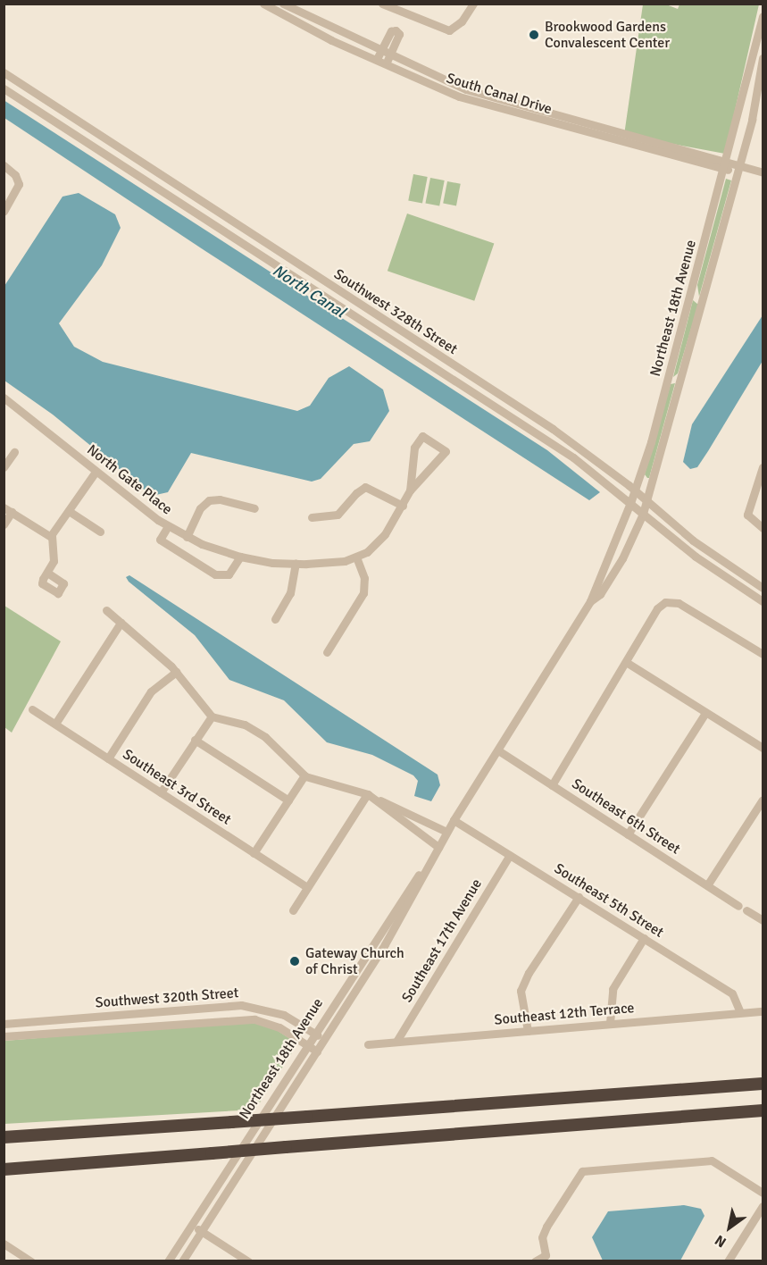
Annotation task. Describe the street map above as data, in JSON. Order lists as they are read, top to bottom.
{
  "streets": {
    "street": [
      "South Canal Drive",
      "Northeast 18th Avenue",
      "Southwest 328th Street",
      "North Gate Place",
      "Southeast 3rd Street",
      "Southeast 6th Street",
      "Southeast 5th Street",
      "Southeast 17th Avenue",
      "Southwest 320th Street",
      "Southeast 12th Terrace"
    ]
  },
  "crossings": [
    ["South Canal Drive", "Northeast 18th Avenue"],
    ["Northeast 18th Avenue", "Southwest 328th Street"],
    ["Northeast 18th Avenue", "Southeast 6th Street"],
    ["Northeast 18th Avenue", "Southeast 5th Street"],
    ["Northeast 18th Avenue", "Southwest 320th Street"],
    ["Southeast 5th Street", "Southeast 17th Avenue"],
    ["Southeast 5th Street", "Southeast 12th Terrace"],
    ["Southeast 17th Avenue", "Southeast 12th Terrace"]
  ],
  "water": ["North Canal"],
  "places": ["Brookwood Gardens Convalescent Center", "Gateway Church of Christ"],
  "north": "bottom left"
}
